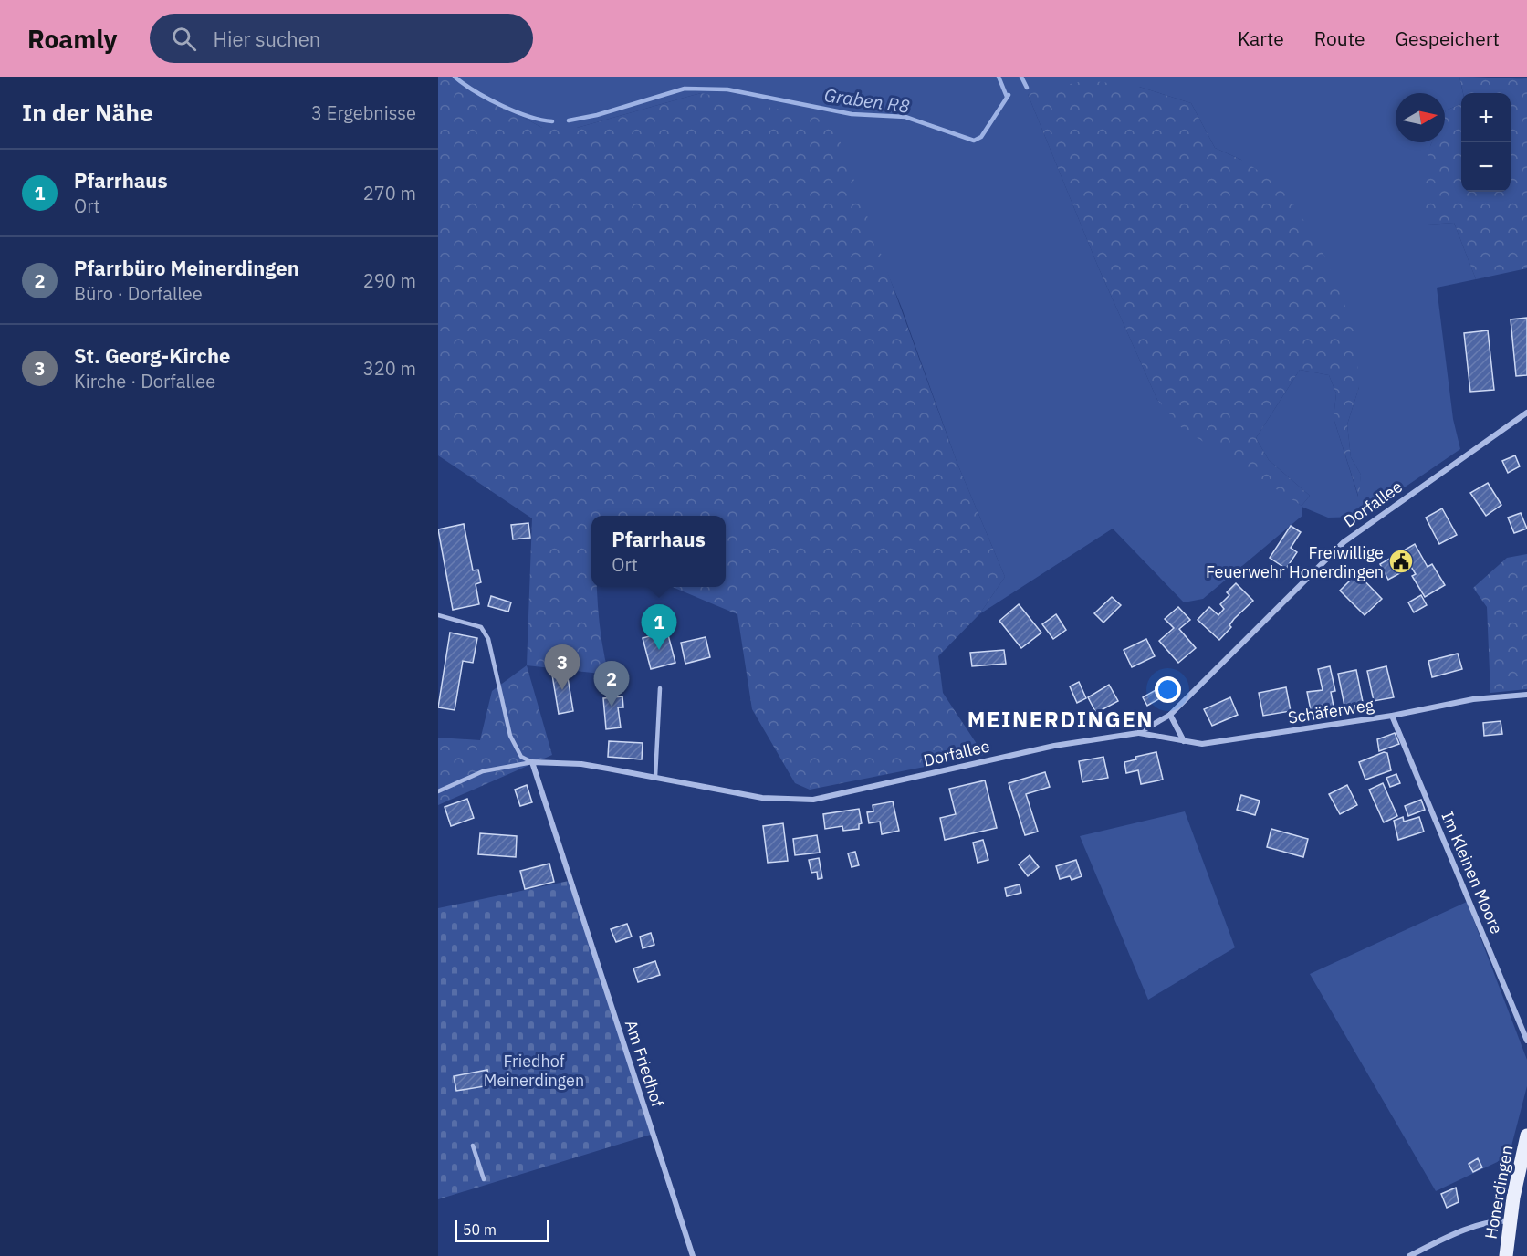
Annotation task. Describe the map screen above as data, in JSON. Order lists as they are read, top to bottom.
{
  "streets": {
    "main road": ["Honerdingen"],
    "street": [
      "Dorfallee",
      "Schäferweg",
      "Im Kleinen Moore",
      "Am Friedhof"
    ]
  },
  "crossings": [
    ["Dorfallee", "Schäferweg"],
    ["Dorfallee", "Am Friedhof"],
    ["Schäferweg", "Im Kleinen Moore"]
  ],
  "districts": ["MEINERDINGEN"],
  "water": ["Graben R8"],
  "parks": ["Friedhof Meinerdingen"],
  "places": {
    "public building": ["Freiwillige Feuerwehr Honerdingen"]
  },
  "scale_bar": "50 m",
  "north": "right",
  "page": {
    "header": "Roamly",
    "search": "Hier suchen",
    "nav": ["Karte", "Route", "Gespeichert"],
    "heading": ["In der Nähe", "3 Ergebnisse"],
    "map_buttons": ["+", "−"],
    "list": [
      {
        "mark": "1",
        "name": "Pfarrhaus",
        "note": "Ort",
        "value": "270 m"
      },
      {
        "mark": "2",
        "name": "Pfarrbüro Meinerdingen",
        "note": "Büro · Dorfallee",
        "value": "290 m"
      },
      {
        "mark": "3",
        "name": "St. Georg-Kirche",
        "note": "Kirche · Dorfallee",
        "value": "320 m"
      }
    ],
    "popup": ["Pfarrhaus", "Ort"],
    "pins": ["1", "3", "2"],
    "scale": "50 m"
  }
}
